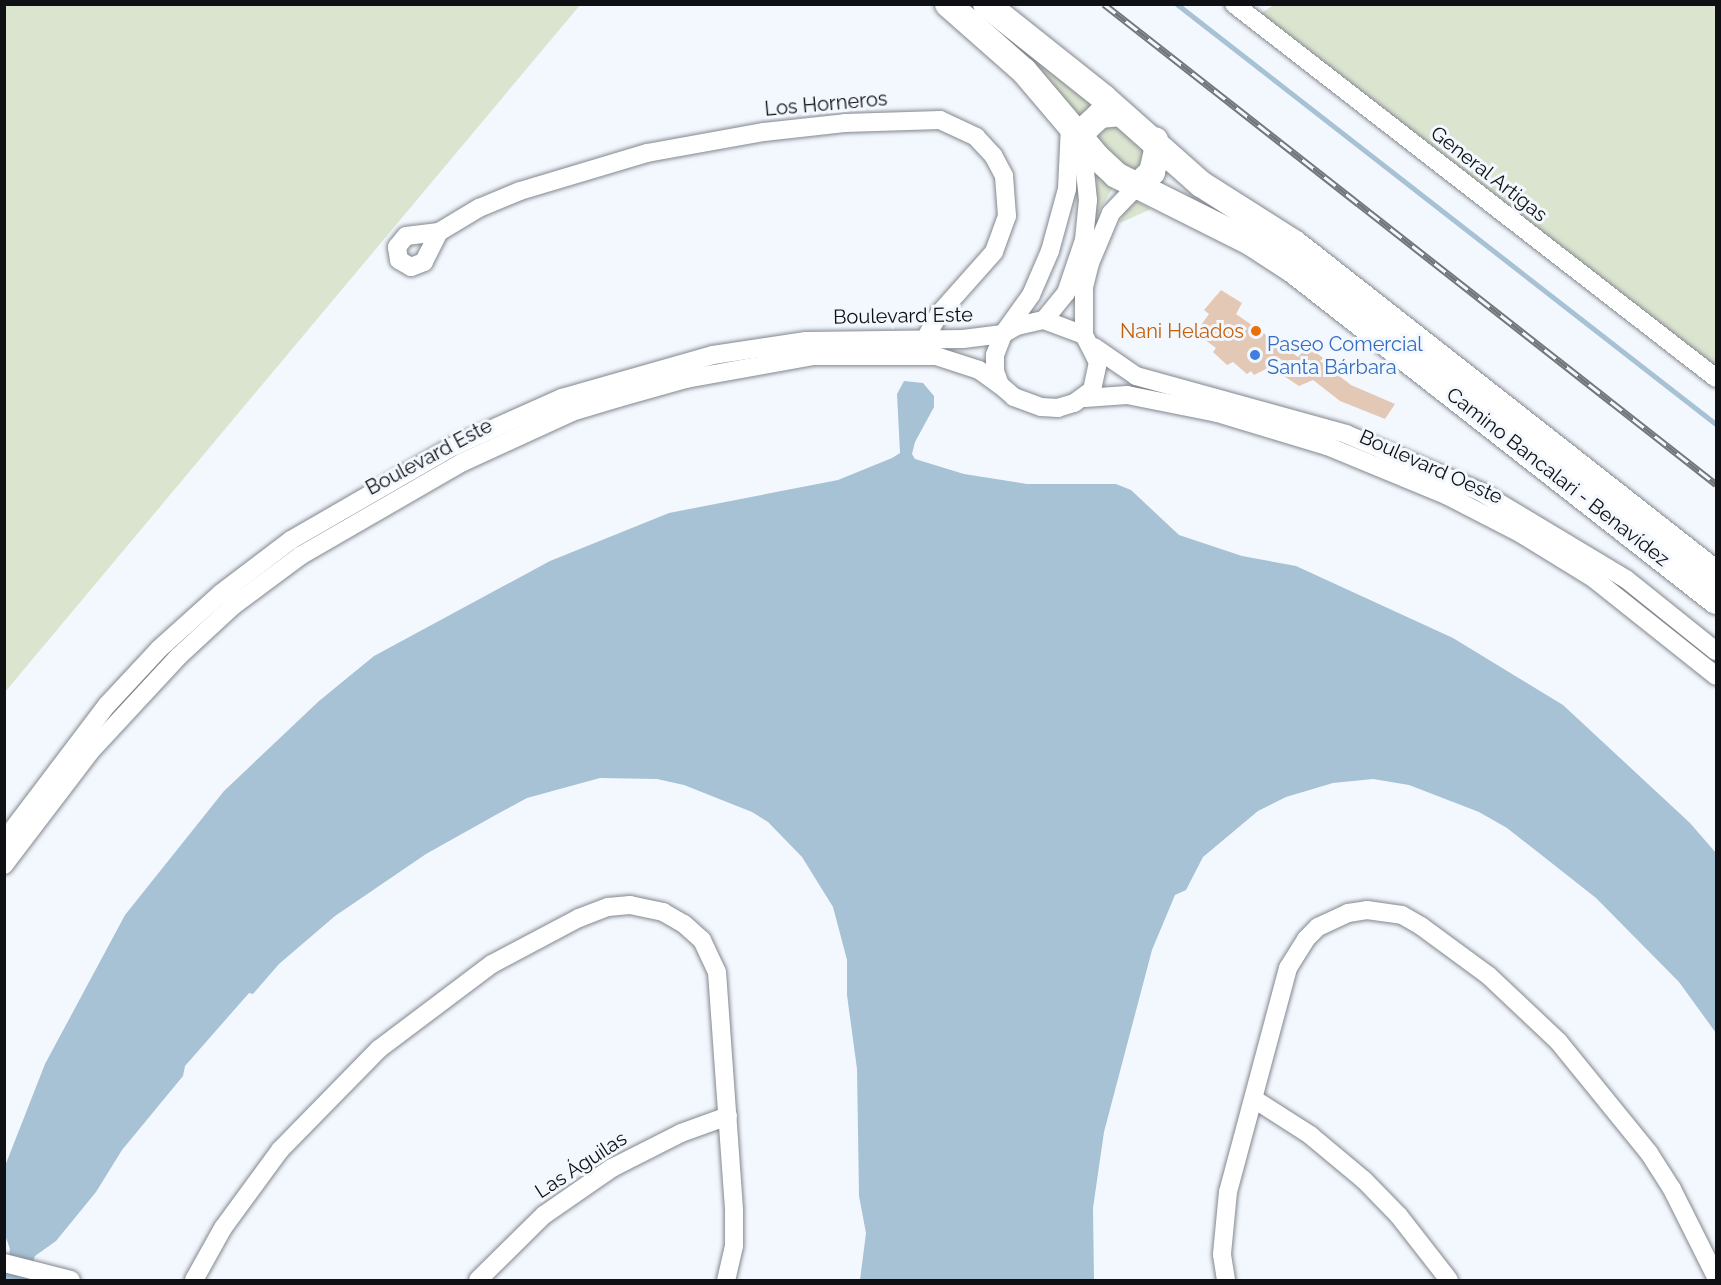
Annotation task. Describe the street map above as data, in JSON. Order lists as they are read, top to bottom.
{
  "streets": {
    "main road": ["Camino Bancalari - Benavídez"],
    "street": [
      "Los Horneros",
      "General Artigas",
      "Boulevard Este",
      "Boulevard Oeste",
      "Las Águilas"
    ]
  },
  "crossings": [
    ["Los Horneros", "Boulevard Este"],
    ["Boulevard Este", "Boulevard Oeste"]
  ],
  "places": ["Nani Helados", "Paseo Comercial Santa Bárbara"]
}
